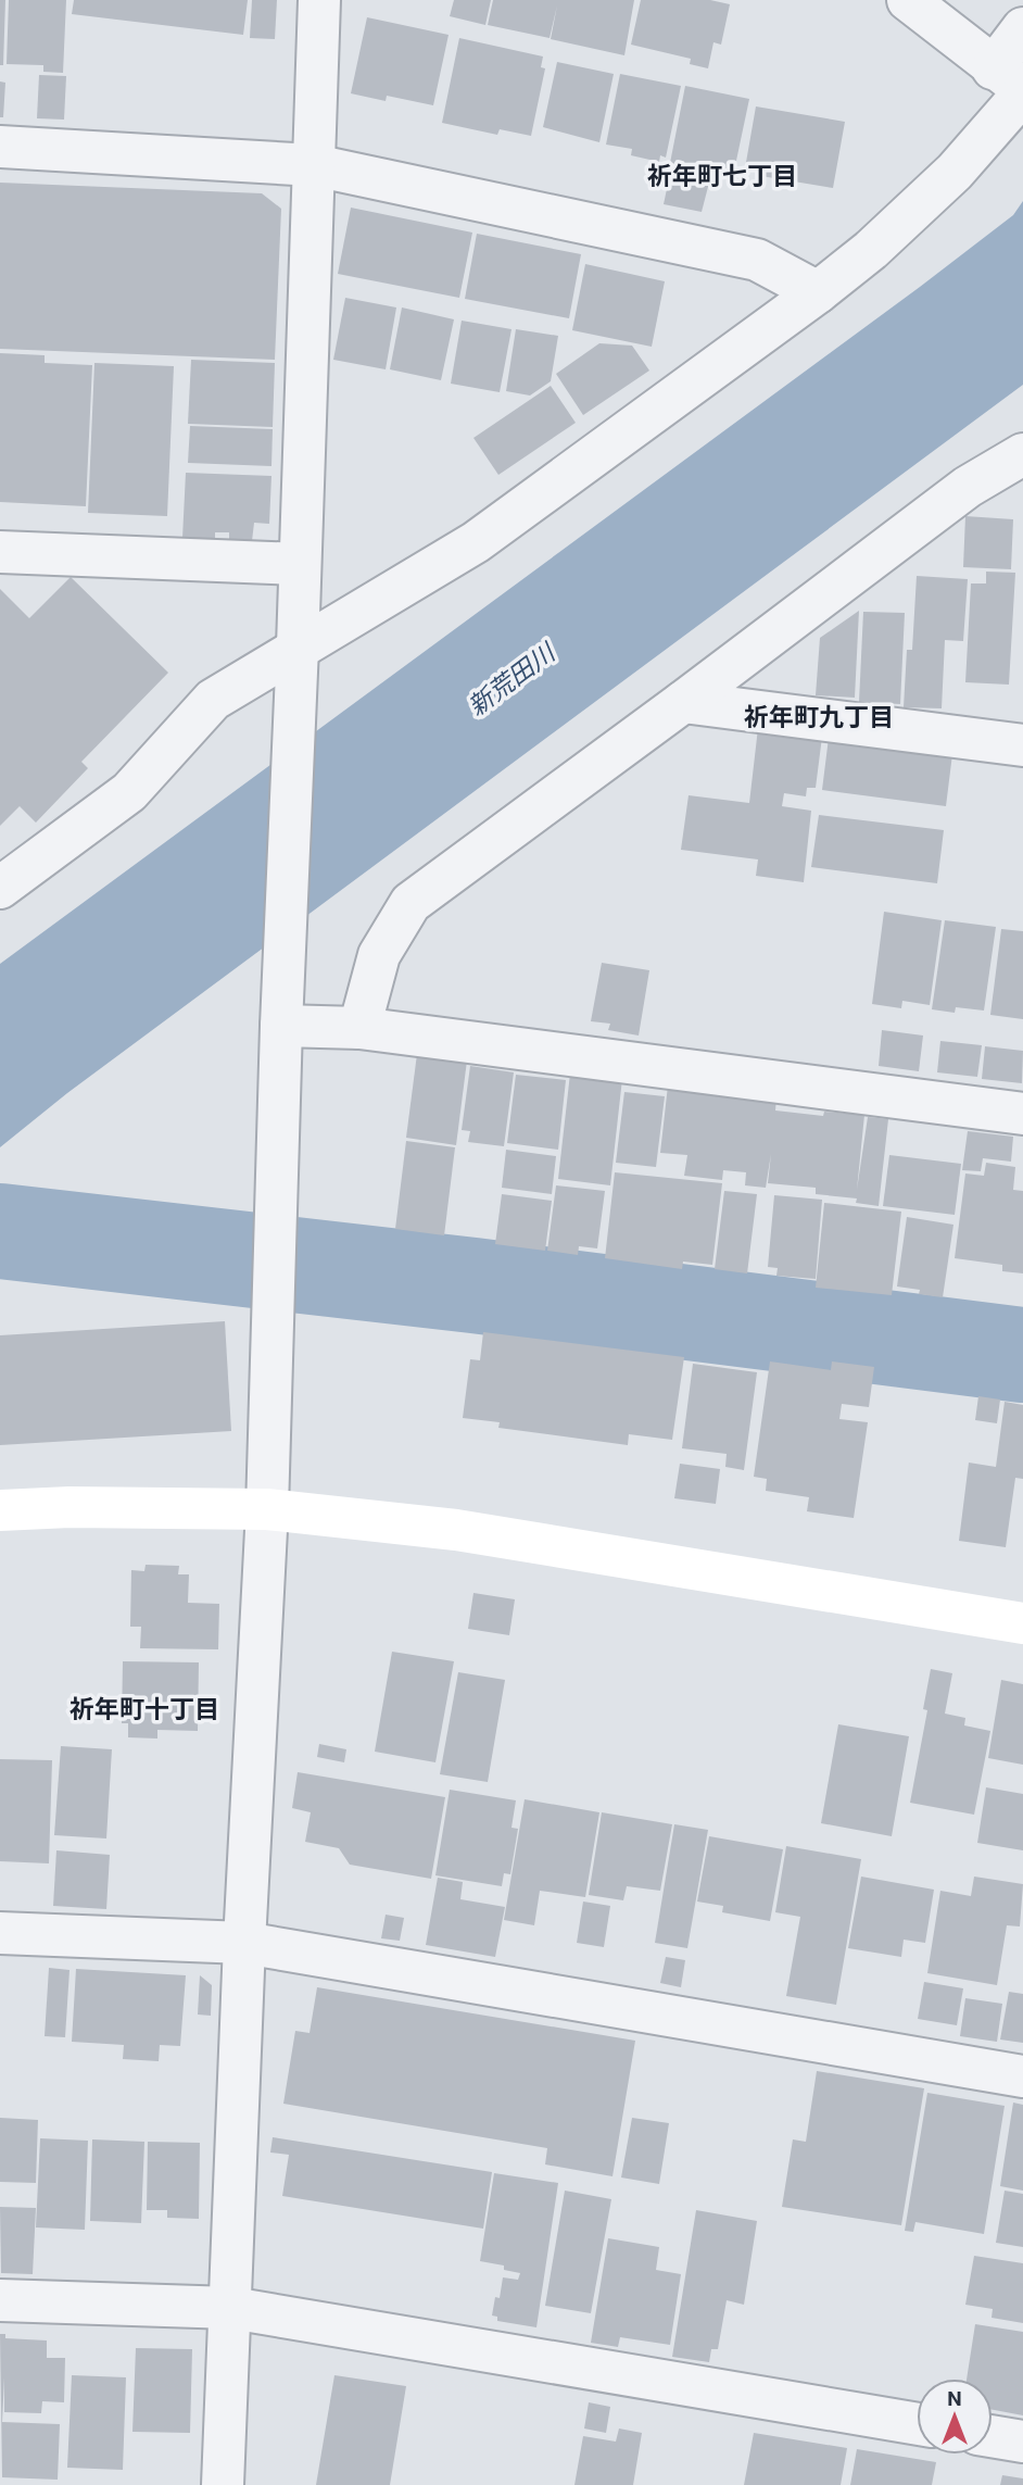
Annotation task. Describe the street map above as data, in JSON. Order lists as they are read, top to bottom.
{
  "districts": ["祈年町七丁目", "祈年町九丁目", "祈年町十丁目"],
  "water": ["新荒田川"],
  "north": "top"
}
